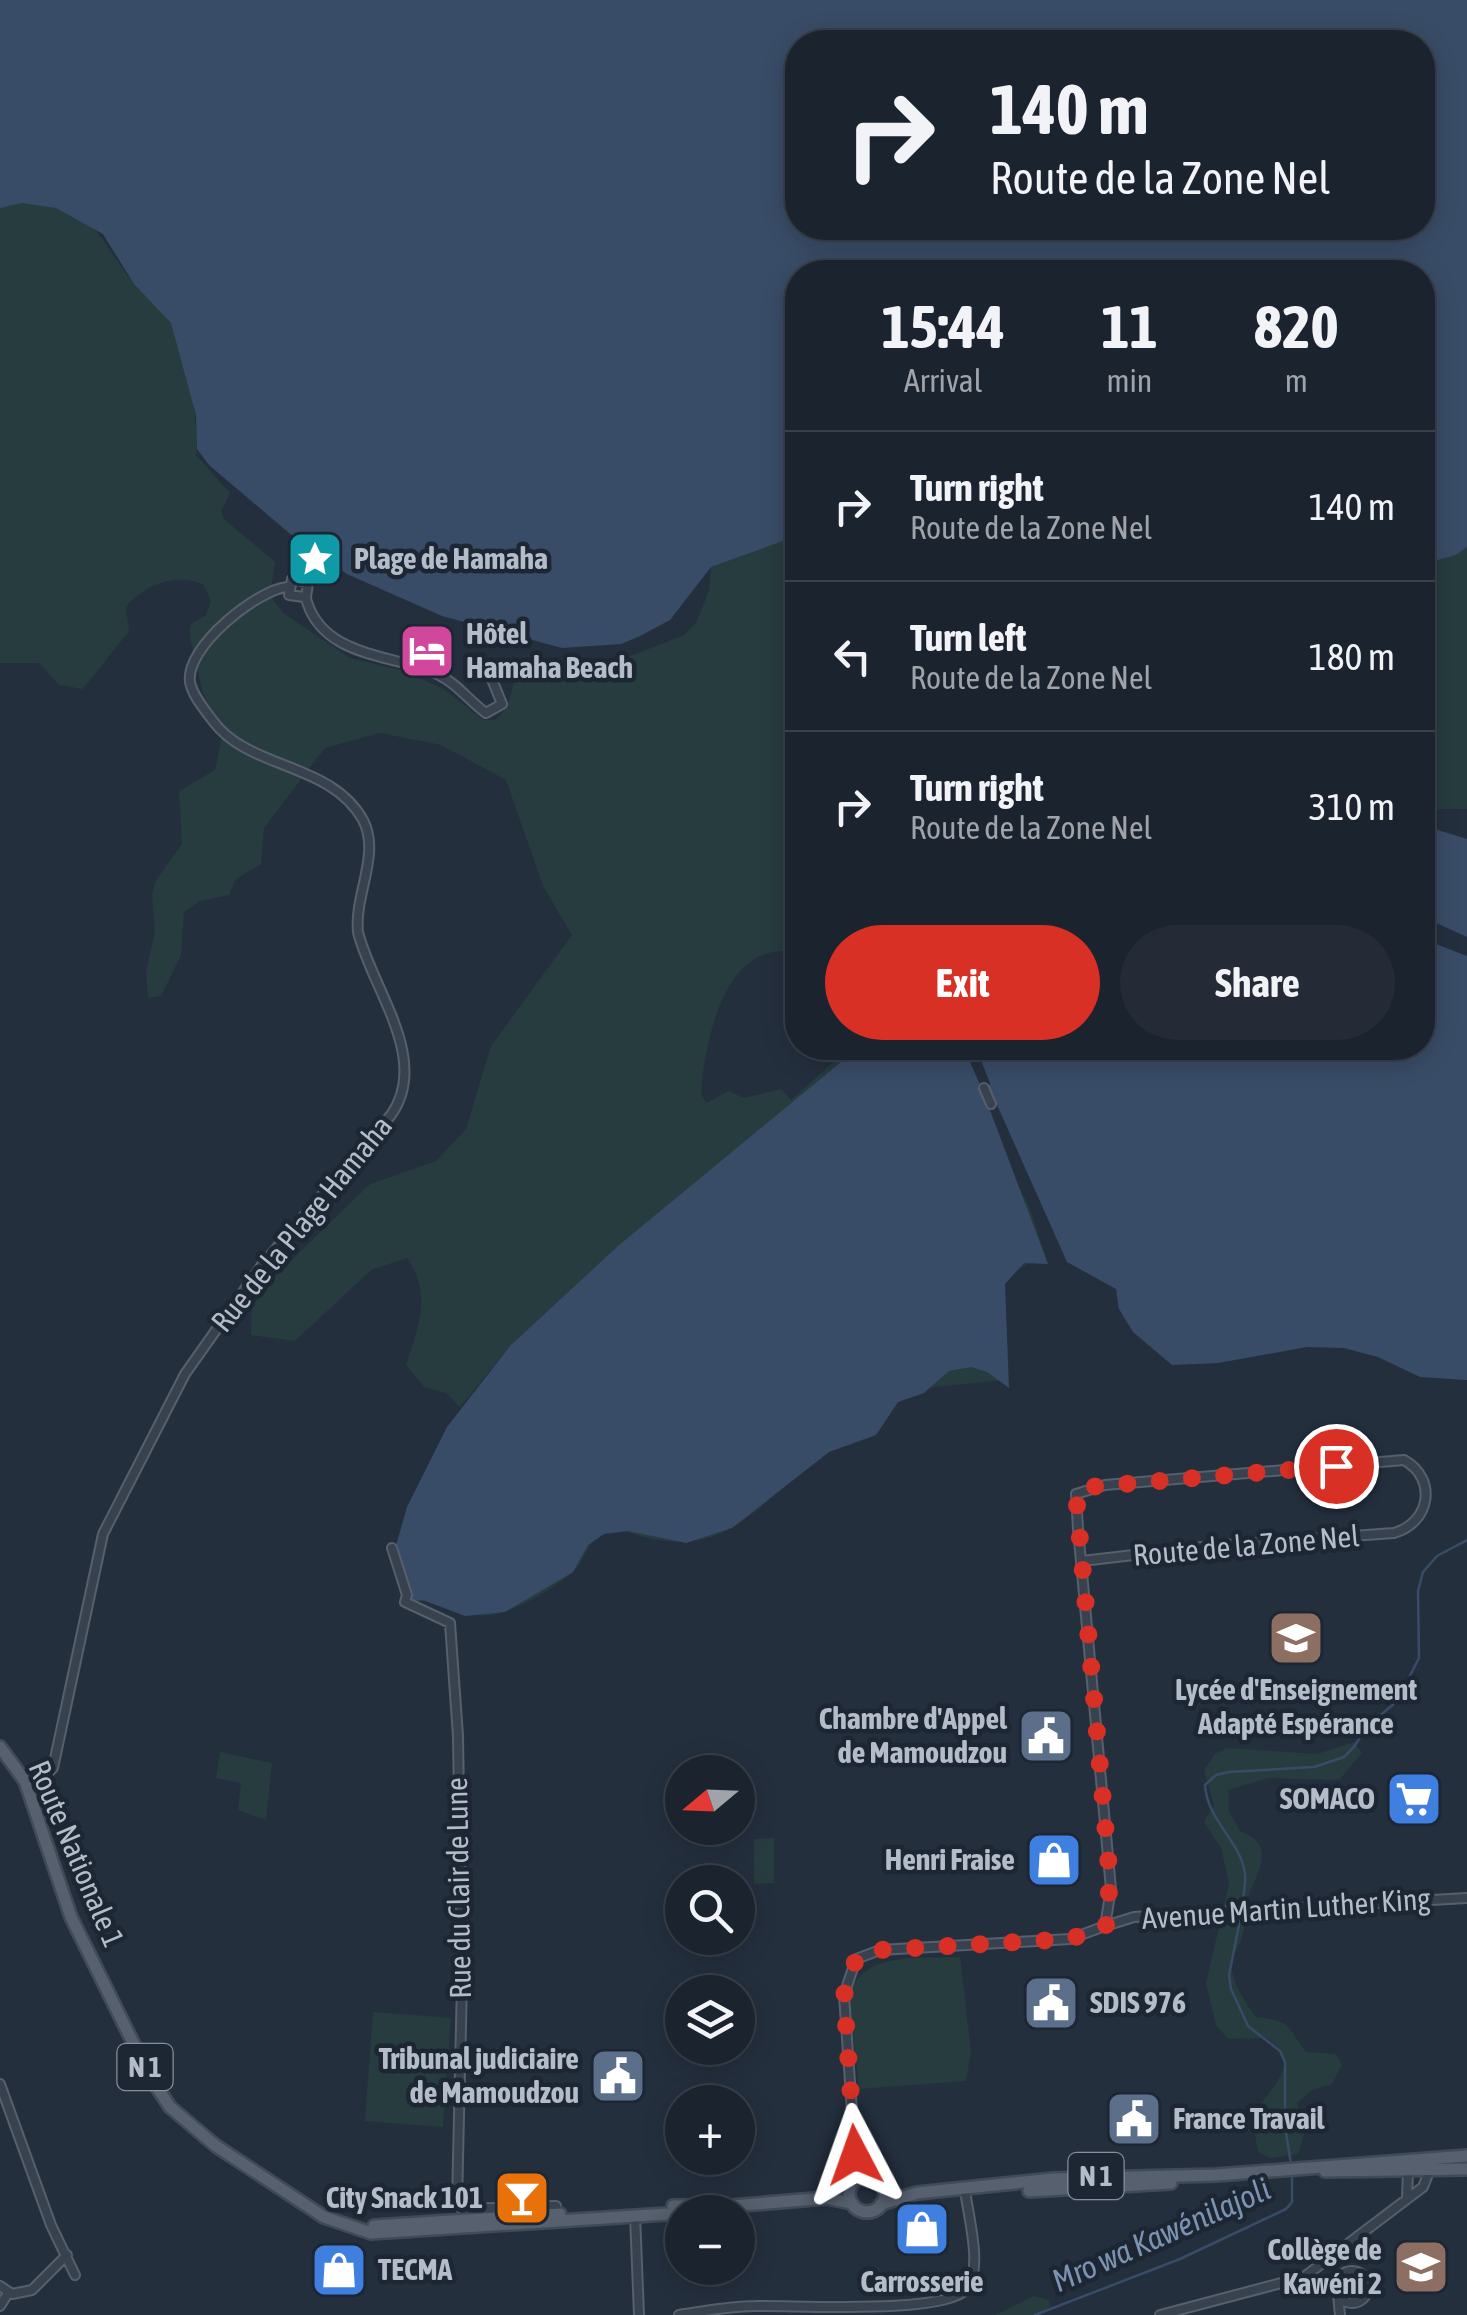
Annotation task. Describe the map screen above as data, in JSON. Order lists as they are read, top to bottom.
{
  "streets": {
    "main road": ["Route Nationale 1", "N 1"],
    "street": [
      "Rue de la Plage Hamaha",
      "Route de la Zone Nel",
      "Rue du Clair de Lune",
      "Avenue Martin Luther King"
    ]
  },
  "crossings": [
    ["Rue de la Plage Hamaha", "Route Nationale 1"],
    ["Route de la Zone Nel", "Avenue Martin Luther King"],
    ["Route Nationale 1", "Rue du Clair de Lune"]
  ],
  "water": ["Mro wa Kawénilajoli"],
  "places": {
    "place": ["Plage de Hamaha"],
    "hotel": ["Hôtel Hamaha Beach"],
    "school or university": ["Lycée d'Enseignement Adapté Espérance", "Collège de Kawéni 2"],
    "public building": [
      "Chambre d'Appel de Mamoudzou",
      "SDIS 976",
      "Tribunal judiciaire de Mamoudzou",
      "France Travail"
    ],
    "supermarket": ["SOMACO"],
    "shop": ["Henri Fraise", "Carrosserie", "TECMA"],
    "bar": ["City Snack 101"]
  },
  "north": "left",
  "page": {
    "turn": ["140 m", "Route de la Zone Nel"],
    "eta": [
      "15:44",
      "Arrival",
      "11",
      "min",
      "820",
      "m"
    ],
    "list": [
      {
        "name": "Turn right",
        "note": "Route de la Zone Nel",
        "value": "140 m"
      },
      {
        "name": "Turn left",
        "note": "Route de la Zone Nel",
        "value": "180 m"
      },
      {
        "name": "Turn right",
        "note": "Route de la Zone Nel",
        "value": "310 m"
      }
    ],
    "buttons": ["Exit", "Share"],
    "map_buttons": ["+", "−"]
  }
}
